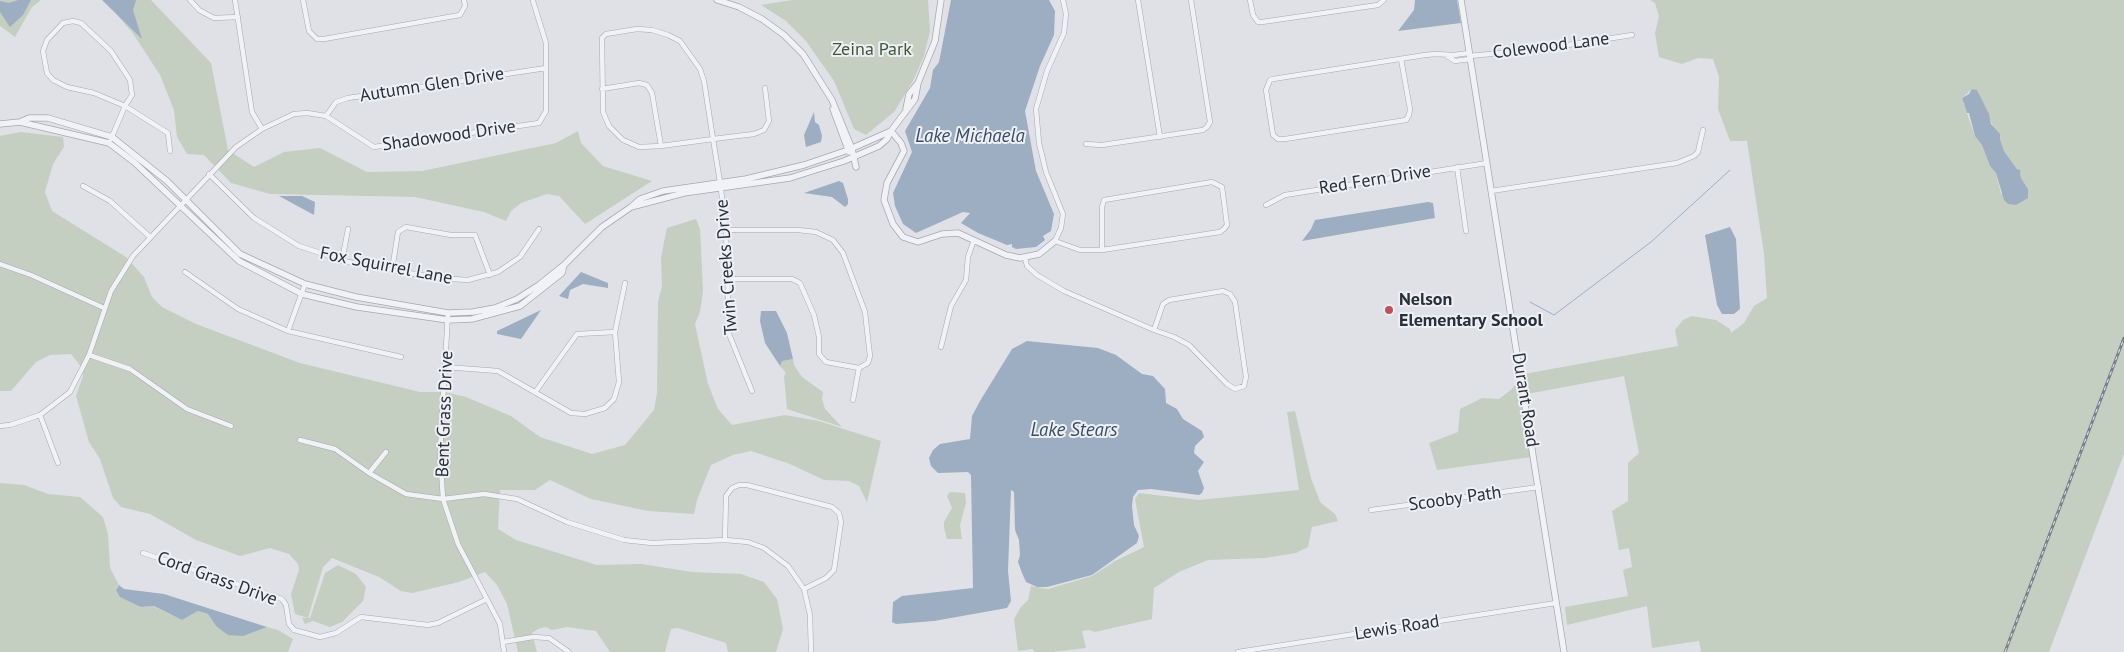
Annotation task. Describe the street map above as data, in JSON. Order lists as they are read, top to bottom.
{
  "streets": {
    "street": [
      "Colewood Lane",
      "Autumn Glen Drive",
      "Shadowood Drive",
      "Red Fern Drive",
      "Fox Squirrel Lane",
      "Twin Creeks Drive",
      "Durant Road",
      "Bent Grass Drive",
      "Scooby Path",
      "Cord Grass Drive",
      "Lewis Road"
    ]
  },
  "crossings": [
    ["Colewood Lane", "Durant Road"],
    ["Autumn Glen Drive", "Shadowood Drive"],
    ["Shadowood Drive", "Fox Squirrel Lane"],
    ["Red Fern Drive", "Durant Road"],
    ["Durant Road", "Scooby Path"],
    ["Durant Road", "Lewis Road"],
    ["Bent Grass Drive", "Cord Grass Drive"]
  ],
  "water": ["Lake Michaela", "Lake Stears"],
  "parks": ["Zeina Park"],
  "places": ["Nelson Elementary School"]
}
